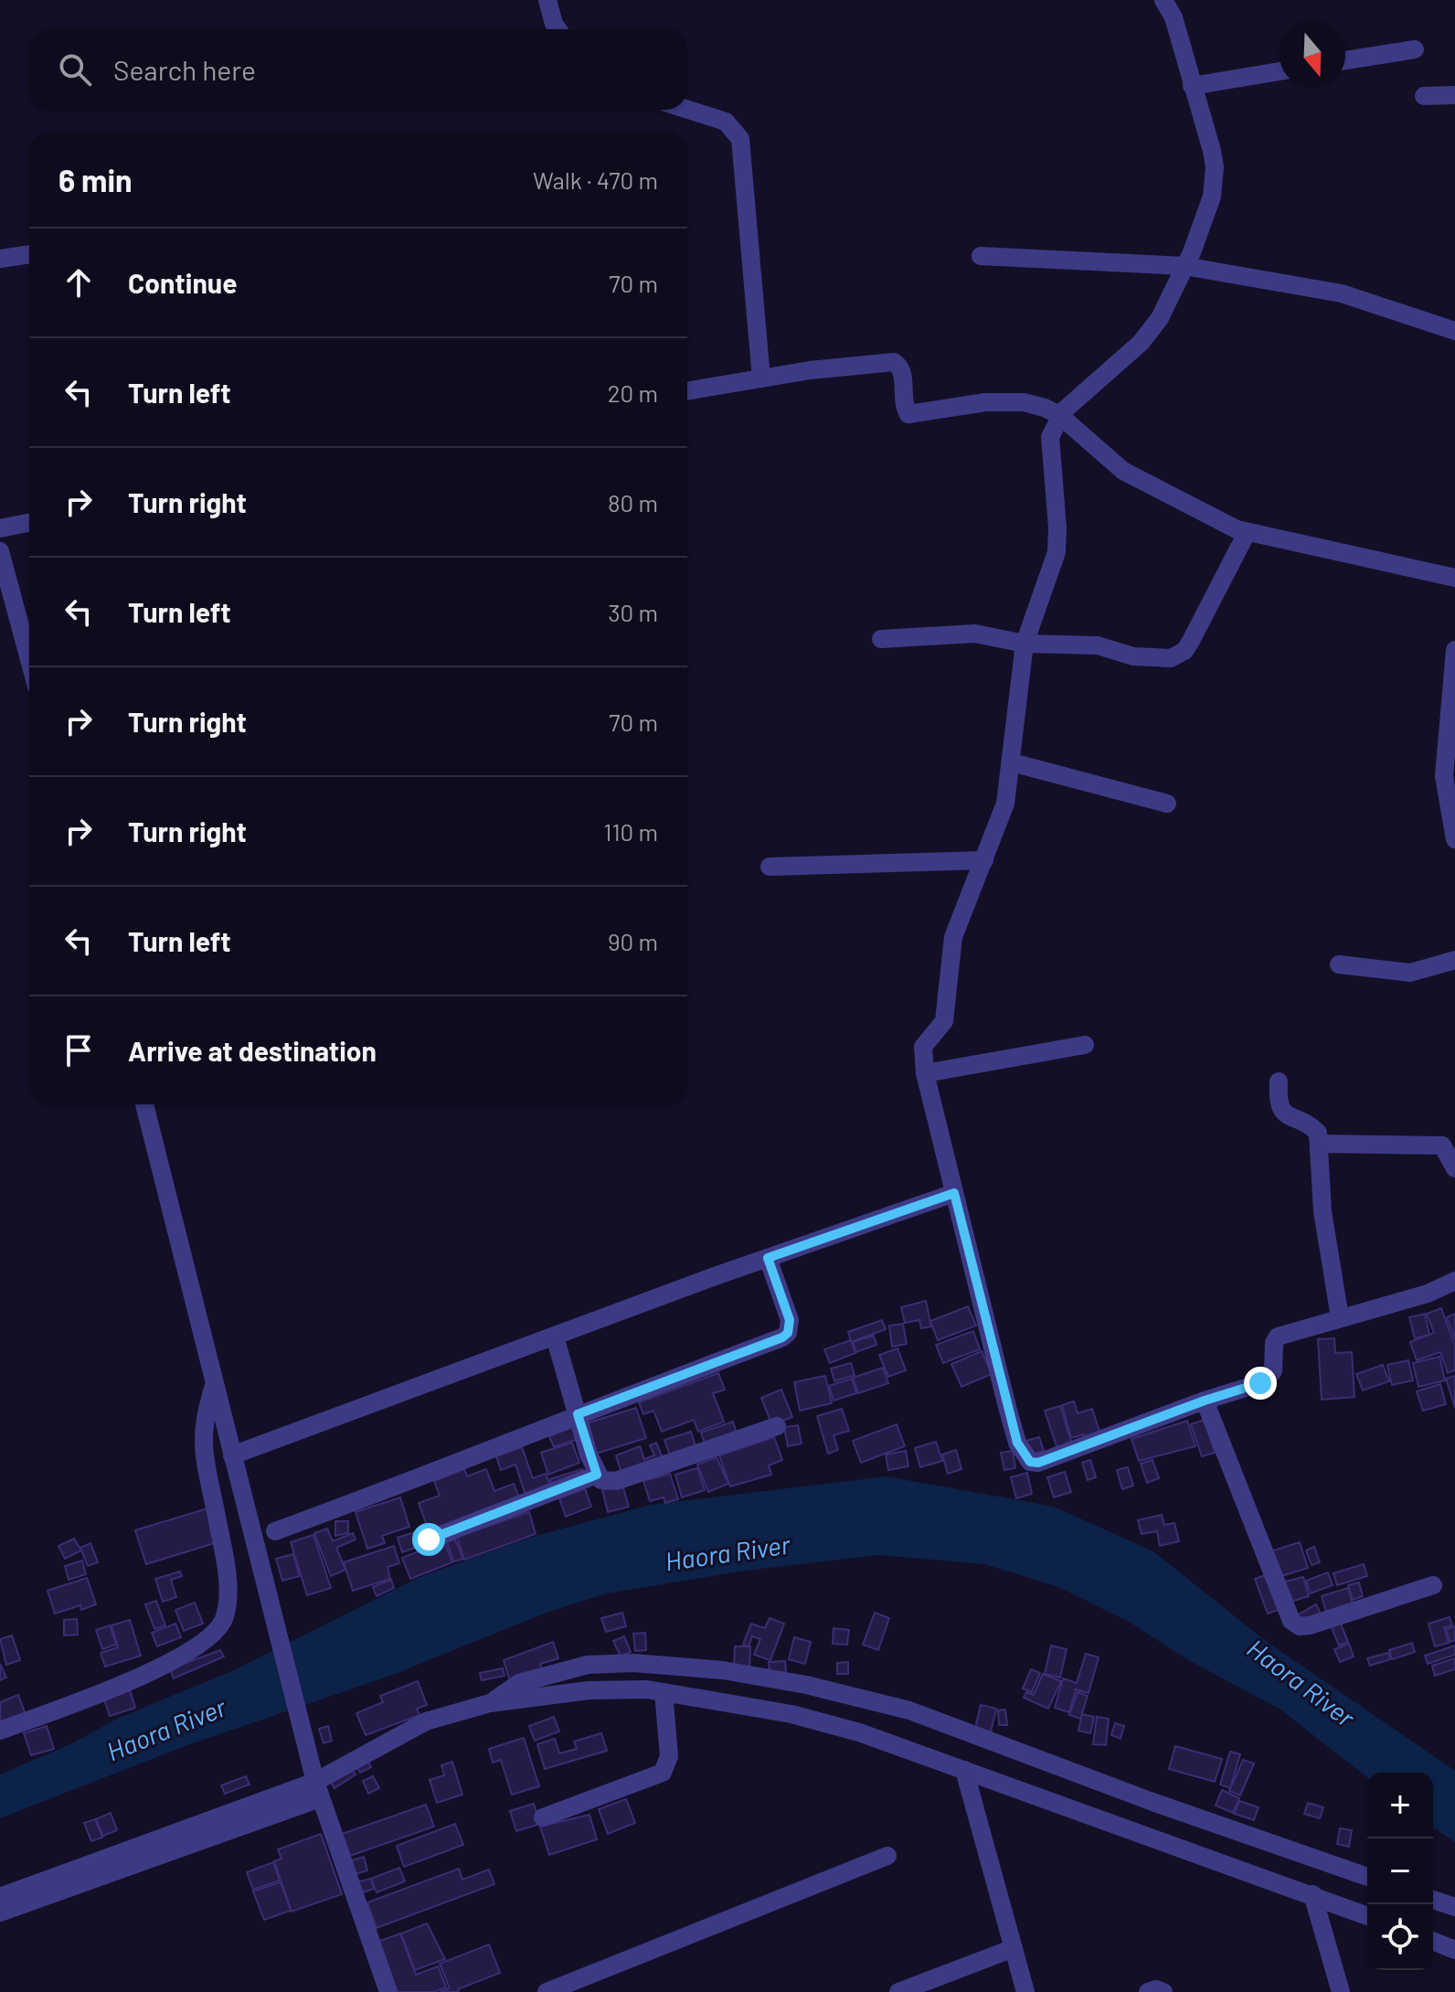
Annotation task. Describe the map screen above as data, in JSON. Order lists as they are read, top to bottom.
{
  "water": ["Haora River"],
  "north": "bottom",
  "page": {
    "search": "Search here",
    "heading": ["6 min", "Walk · 470 m"],
    "list": [
      ["Continue", "70 m"],
      ["Turn left", "20 m"],
      ["Turn right", "80 m"],
      ["Turn left", "30 m"],
      ["Turn right", "70 m"],
      ["Turn right", "110 m"],
      ["Turn left", "90 m"],
      "Arrive at destination"
    ],
    "map_buttons": ["+", "−"]
  }
}
